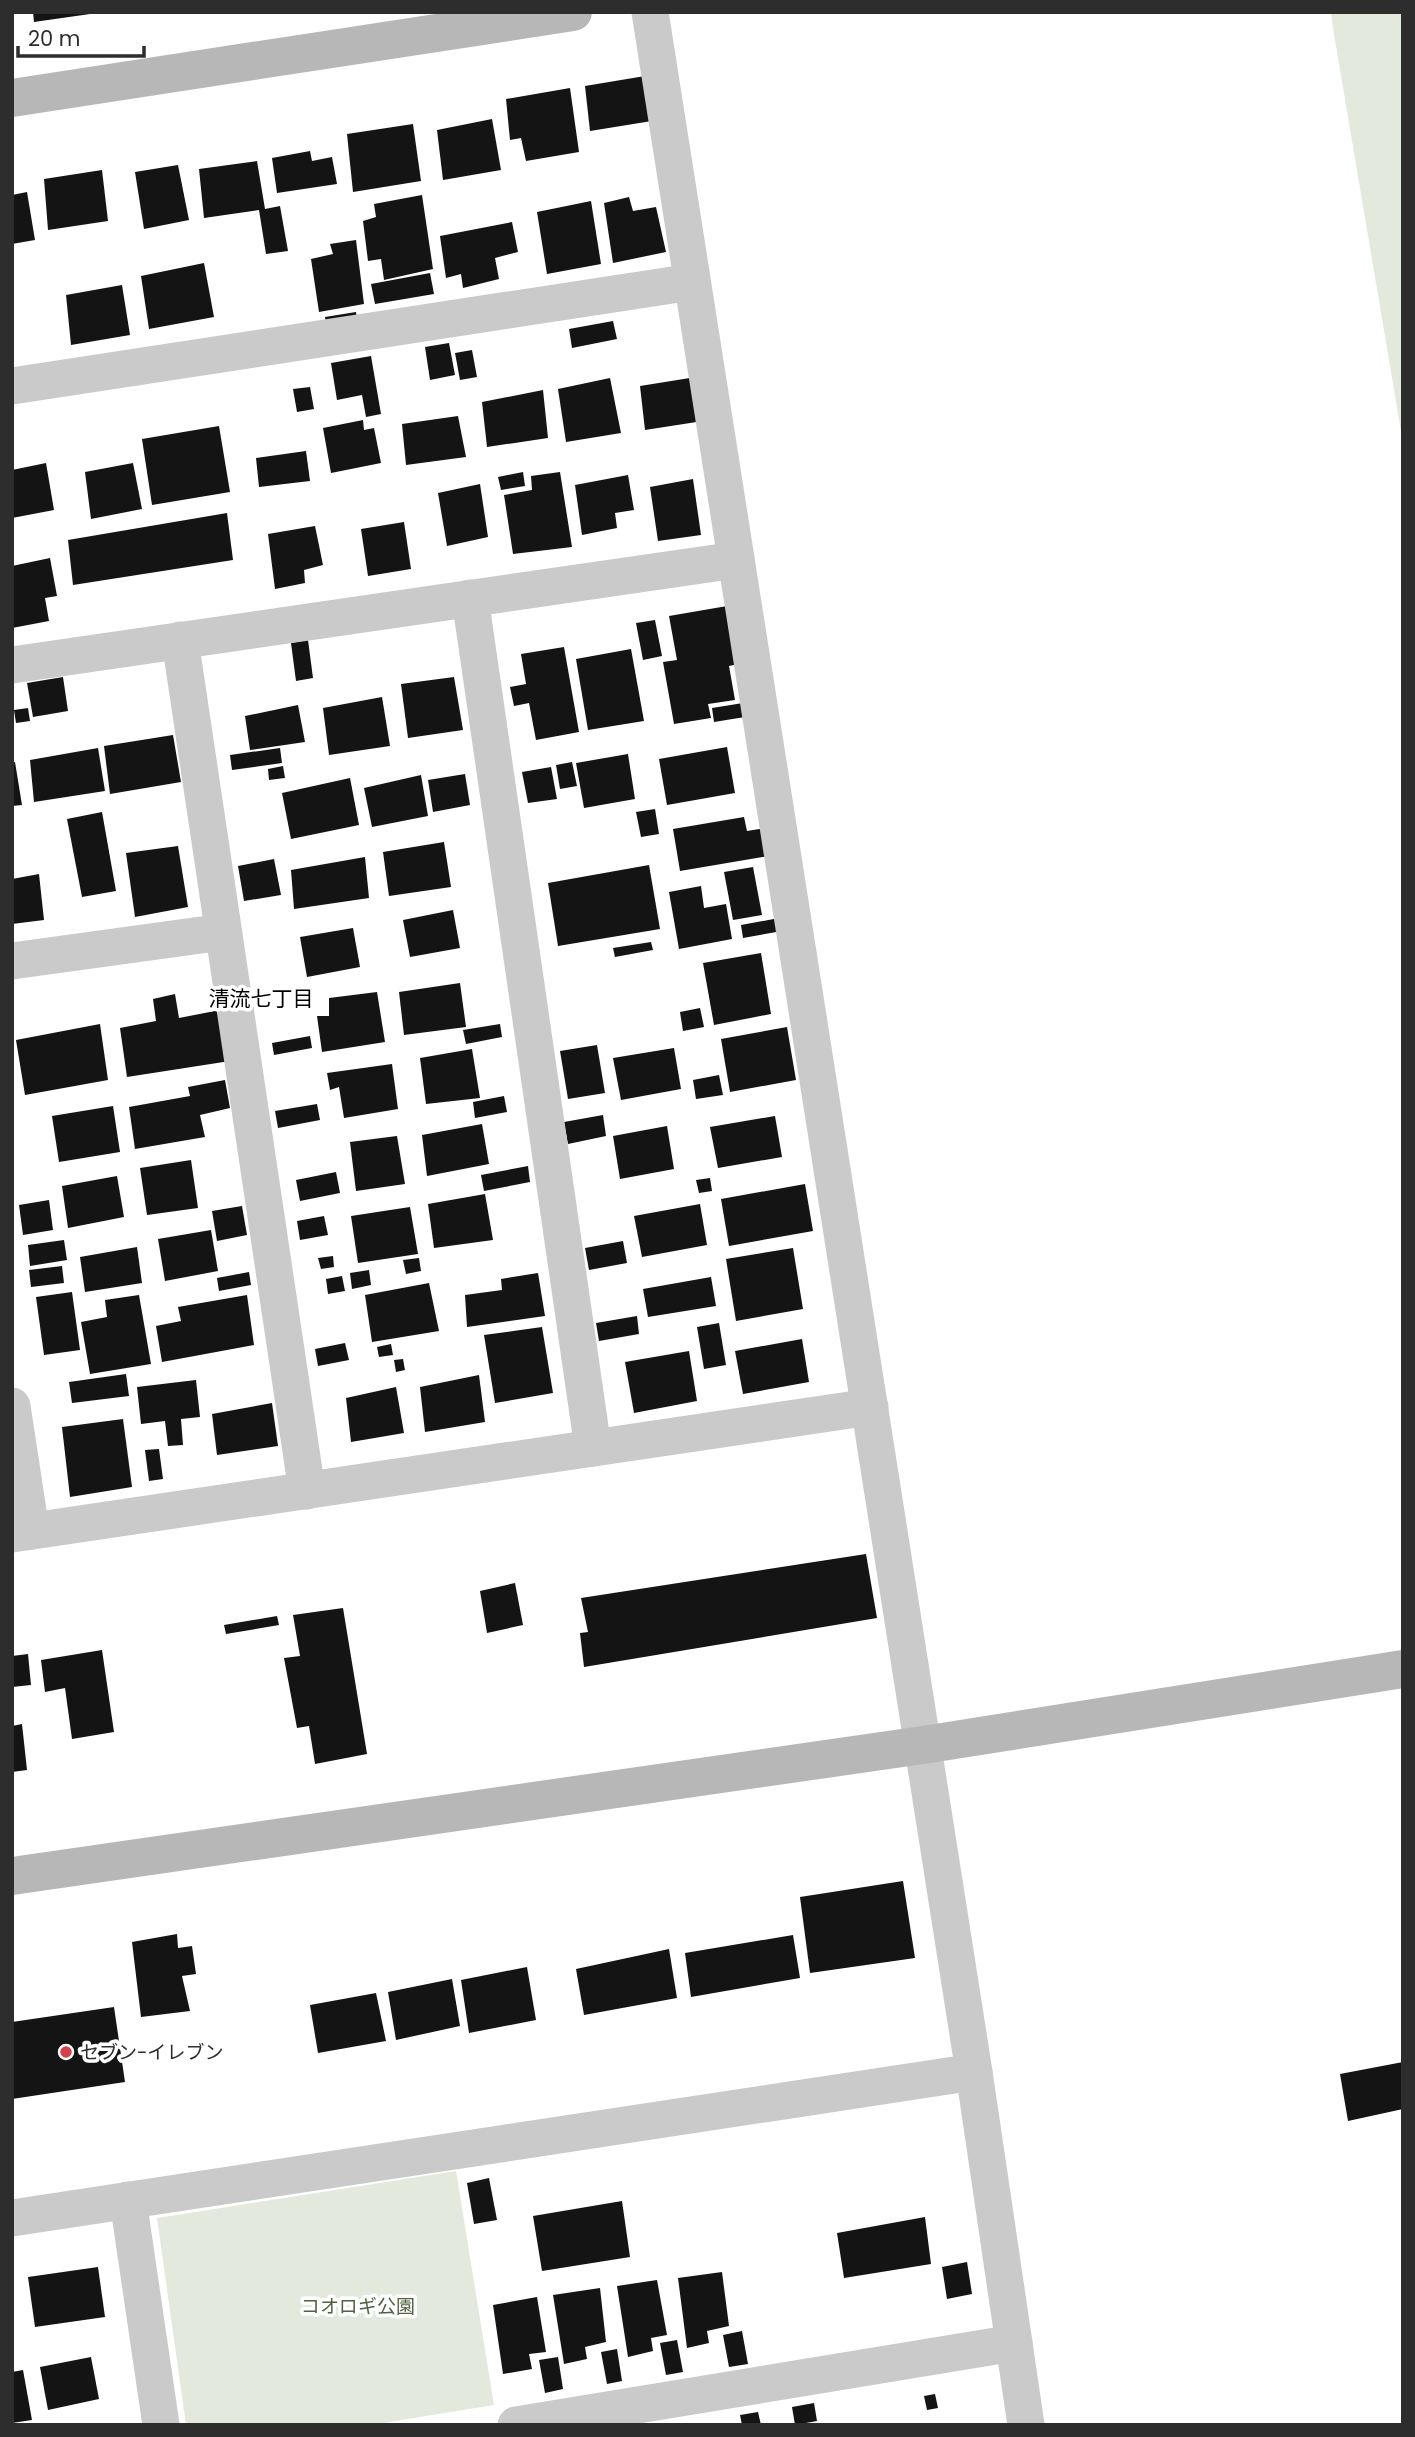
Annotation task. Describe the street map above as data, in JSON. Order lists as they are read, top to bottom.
{
  "districts": ["清流七丁目"],
  "parks": ["コオロギ公園"],
  "places": ["セブン-イレブン"],
  "scale_bar": "20 m"
}
